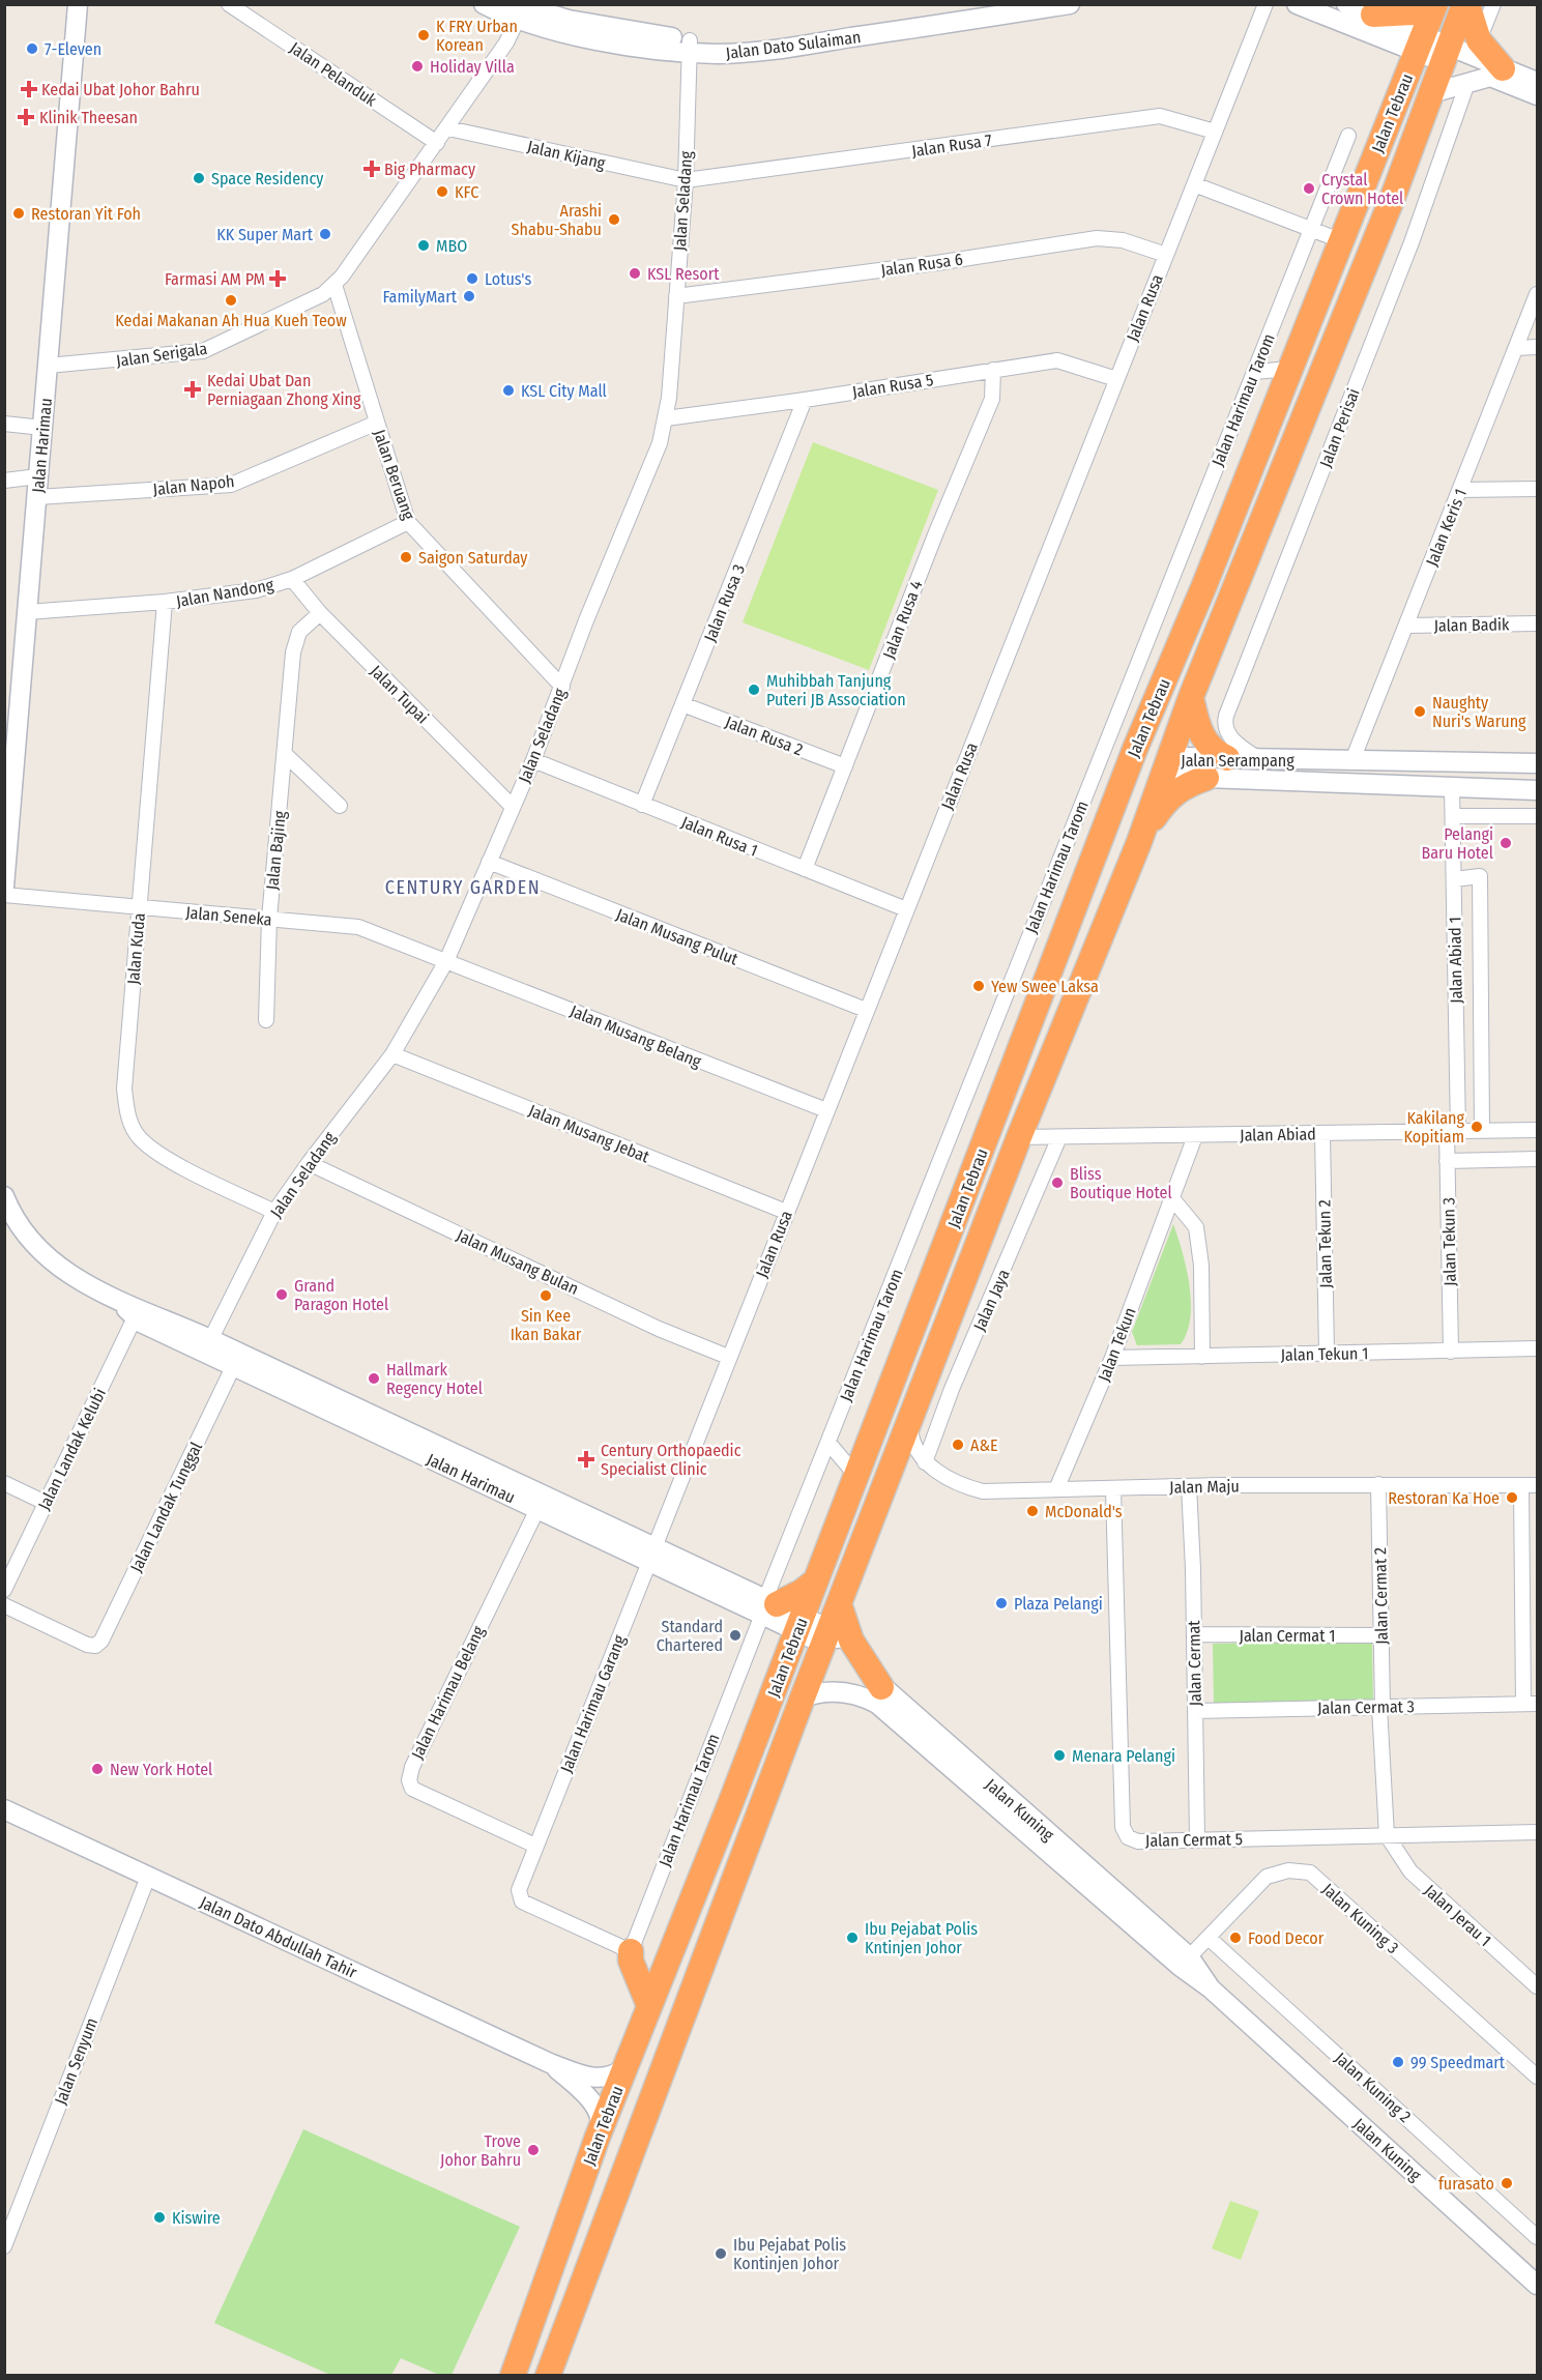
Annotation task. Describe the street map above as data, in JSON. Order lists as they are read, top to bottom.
{
  "streets": {
    "highway": ["Jalan Tebrau"],
    "street": [
      "Jalan Dato Sulaiman",
      "Jalan Pelanduk",
      "Jalan Rusa 7",
      "Jalan Kijang",
      "Jalan Seladang",
      "Jalan Rusa 6",
      "Jalan Rusa",
      "Jalan Serigala",
      "Jalan Rusa 5",
      "Jalan Harimau Tarom",
      "Jalan Perisai",
      "Jalan Harimau",
      "Jalan Beruang",
      "Jalan Napoh",
      "Jalan Keris 1",
      "Jalan Nandong",
      "Jalan Rusa 3",
      "Jalan Rusa 4",
      "Jalan Badik",
      "Jalan Tupai",
      "Jalan Rusa 2",
      "Jalan Serampang",
      "Jalan Rusa 1",
      "Jalan Bajing",
      "Jalan Seneka",
      "Jalan Musang Pulut",
      "Jalan Kuda",
      "Jalan Abiad 1",
      "Jalan Musang Belang",
      "Jalan Musang Jebat",
      "Jalan Abiad",
      "Jalan Tekun 3",
      "Jalan Tekun 2",
      "Jalan Musang Bulan",
      "Jalan Jaya",
      "Jalan Tekun",
      "Jalan Tekun 1",
      "Jalan Landak Kelubi",
      "Jalan Maju",
      "Jalan Landak Tunggal",
      "Jalan Cermat 2",
      "Jalan Cermat 1",
      "Jalan Cermat",
      "Jalan Harimau Belang",
      "Jalan Harimau Garang",
      "Jalan Cermat 3",
      "Jalan Kuning",
      "Jalan Cermat 5",
      "Jalan Jerau 1",
      "Jalan Kuning 3",
      "Jalan Dato Abdullah Tahir",
      "Jalan Senyum",
      "Jalan Kuning 2"
    ]
  },
  "crossings": [
    ["Jalan Dato Sulaiman", "Jalan Seladang"],
    ["Jalan Tebrau", "Jalan Harimau"],
    ["Jalan Tebrau", "Jalan Serampang"],
    ["Jalan Tebrau", "Jalan Abiad"],
    ["Jalan Tebrau", "Jalan Kuning"],
    ["Jalan Tebrau", "Jalan Dato Abdullah Tahir"],
    ["Jalan Rusa 7", "Jalan Kijang"],
    ["Jalan Rusa 7", "Jalan Seladang"],
    ["Jalan Rusa 7", "Jalan Rusa"],
    ["Jalan Kijang", "Jalan Seladang"],
    ["Jalan Seladang", "Jalan Rusa 6"],
    ["Jalan Seladang", "Jalan Rusa 5"],
    ["Jalan Seladang", "Jalan Harimau"],
    ["Jalan Seladang", "Jalan Beruang"],
    ["Jalan Seladang", "Jalan Tupai"],
    ["Jalan Seladang", "Jalan Rusa 1"],
    ["Jalan Seladang", "Jalan Seneka"],
    ["Jalan Seladang", "Jalan Musang Pulut"],
    ["Jalan Seladang", "Jalan Kuda"],
    ["Jalan Seladang", "Jalan Musang Belang"],
    ["Jalan Seladang", "Jalan Musang Jebat"],
    ["Jalan Seladang", "Jalan Musang Bulan"],
    ["Jalan Rusa 6", "Jalan Rusa"],
    ["Jalan Rusa", "Jalan Rusa 5"],
    ["Jalan Rusa", "Jalan Harimau"],
    ["Jalan Rusa", "Jalan Rusa 1"],
    ["Jalan Rusa", "Jalan Musang Pulut"],
    ["Jalan Rusa", "Jalan Musang Belang"],
    ["Jalan Rusa", "Jalan Musang Jebat"],
    ["Jalan Rusa", "Jalan Musang Bulan"],
    ["Jalan Rusa", "Jalan Harimau Garang"],
    ["Jalan Serigala", "Jalan Harimau"],
    ["Jalan Serigala", "Jalan Beruang"],
    ["Jalan Rusa 5", "Jalan Rusa 3"],
    ["Jalan Rusa 5", "Jalan Rusa 4"],
    ["Jalan Harimau Tarom", "Jalan Harimau"],
    ["Jalan Harimau Tarom", "Jalan Harimau Garang"],
    ["Jalan Perisai", "Jalan Serampang"],
    ["Jalan Harimau", "Jalan Napoh"],
    ["Jalan Harimau", "Jalan Nandong"],
    ["Jalan Harimau", "Jalan Landak Kelubi"],
    ["Jalan Harimau", "Jalan Landak Tunggal"],
    ["Jalan Harimau", "Jalan Harimau Belang"],
    ["Jalan Harimau", "Jalan Harimau Garang"],
    ["Jalan Harimau", "Jalan Kuning"],
    ["Jalan Beruang", "Jalan Napoh"],
    ["Jalan Beruang", "Jalan Nandong"],
    ["Jalan Keris 1", "Jalan Badik"],
    ["Jalan Keris 1", "Jalan Serampang"],
    ["Jalan Nandong", "Jalan Tupai"],
    ["Jalan Nandong", "Jalan Kuda"],
    ["Jalan Rusa 3", "Jalan Rusa 2"],
    ["Jalan Rusa 3", "Jalan Rusa 1"],
    ["Jalan Rusa 4", "Jalan Rusa 2"],
    ["Jalan Rusa 4", "Jalan Rusa 1"],
    ["Jalan Tupai", "Jalan Bajing"],
    ["Jalan Serampang", "Jalan Abiad 1"],
    ["Jalan Bajing", "Jalan Seneka"],
    ["Jalan Seneka", "Jalan Kuda"],
    ["Jalan Seneka", "Jalan Musang Belang"],
    ["Jalan Abiad 1", "Jalan Abiad"],
    ["Jalan Abiad 1", "Jalan Tekun 3"],
    ["Jalan Abiad", "Jalan Tekun 3"],
    ["Jalan Abiad", "Jalan Tekun 2"],
    ["Jalan Abiad", "Jalan Jaya"],
    ["Jalan Abiad", "Jalan Tekun"],
    ["Jalan Tekun 3", "Jalan Tekun 1"],
    ["Jalan Tekun 2", "Jalan Tekun 1"],
    ["Jalan Jaya", "Jalan Maju"],
    ["Jalan Tekun", "Jalan Tekun 1"],
    ["Jalan Tekun", "Jalan Maju"],
    ["Jalan Maju", "Jalan Cermat 2"],
    ["Jalan Maju", "Jalan Cermat"],
    ["Jalan Maju", "Jalan Cermat 5"],
    ["Jalan Cermat 2", "Jalan Cermat 1"],
    ["Jalan Cermat 2", "Jalan Cermat 3"],
    ["Jalan Cermat 2", "Jalan Cermat 5"],
    ["Jalan Cermat 2", "Jalan Jerau 1"],
    ["Jalan Cermat 1", "Jalan Cermat"],
    ["Jalan Cermat", "Jalan Cermat 3"],
    ["Jalan Cermat", "Jalan Cermat 5"],
    ["Jalan Harimau Belang", "Jalan Harimau Garang"],
    ["Jalan Kuning", "Jalan Kuning 3"],
    ["Jalan Cermat 5", "Jalan Jerau 1"],
    ["Jalan Kuning 3", "Jalan Kuning 2"],
    ["Jalan Dato Abdullah Tahir", "Jalan Senyum"]
  ],
  "districts": ["CENTURY GARDEN"],
  "places": {
    "other": [
      "K FRY Urban Korean",
      "7-Eleven",
      "Holiday Villa",
      "Space Residency",
      "Crystal Crown Hotel",
      "KFC",
      "Restoran Yit Foh",
      "Arashi Shabu-Shabu",
      "KK Super Mart",
      "MBO",
      "KSL Resort",
      "Lotus's",
      "FamilyMart",
      "Kedai Makanan Ah Hua Kueh Teow",
      "KSL City Mall",
      "Saigon Saturday",
      "Muhibbah Tanjung Puteri JB Association",
      "Naughty Nuri's Warung",
      "Pelangi Baru Hotel",
      "Yew Swee Laksa",
      "Kakilang Kopitiam",
      "Bliss Boutique Hotel",
      "Grand Paragon Hotel",
      "Sin Kee Ikan Bakar",
      "Hallmark Regency Hotel",
      "A&E",
      "Restoran Ka Hoe",
      "McDonald's",
      "Plaza Pelangi",
      "Standard Chartered",
      "Menara Pelangi",
      "New York Hotel",
      "Ibu Pejabat Polis Kntinjen Johor",
      "Food Decor",
      "99 Speedmart",
      "Trove Johor Bahru",
      "furasato",
      "Kiswire",
      "Ibu Pejabat Polis Kontinjen Johor"
    ],
    "health": [
      "Kedai Ubat Johor Bahru",
      "Klinik Theesan",
      "Big Pharmacy",
      "Farmasi AM PM",
      "Kedai Ubat Dan Perniagaan Zhong Xing",
      "Century Orthopaedic Specialist Clinic"
    ]
  }
}
